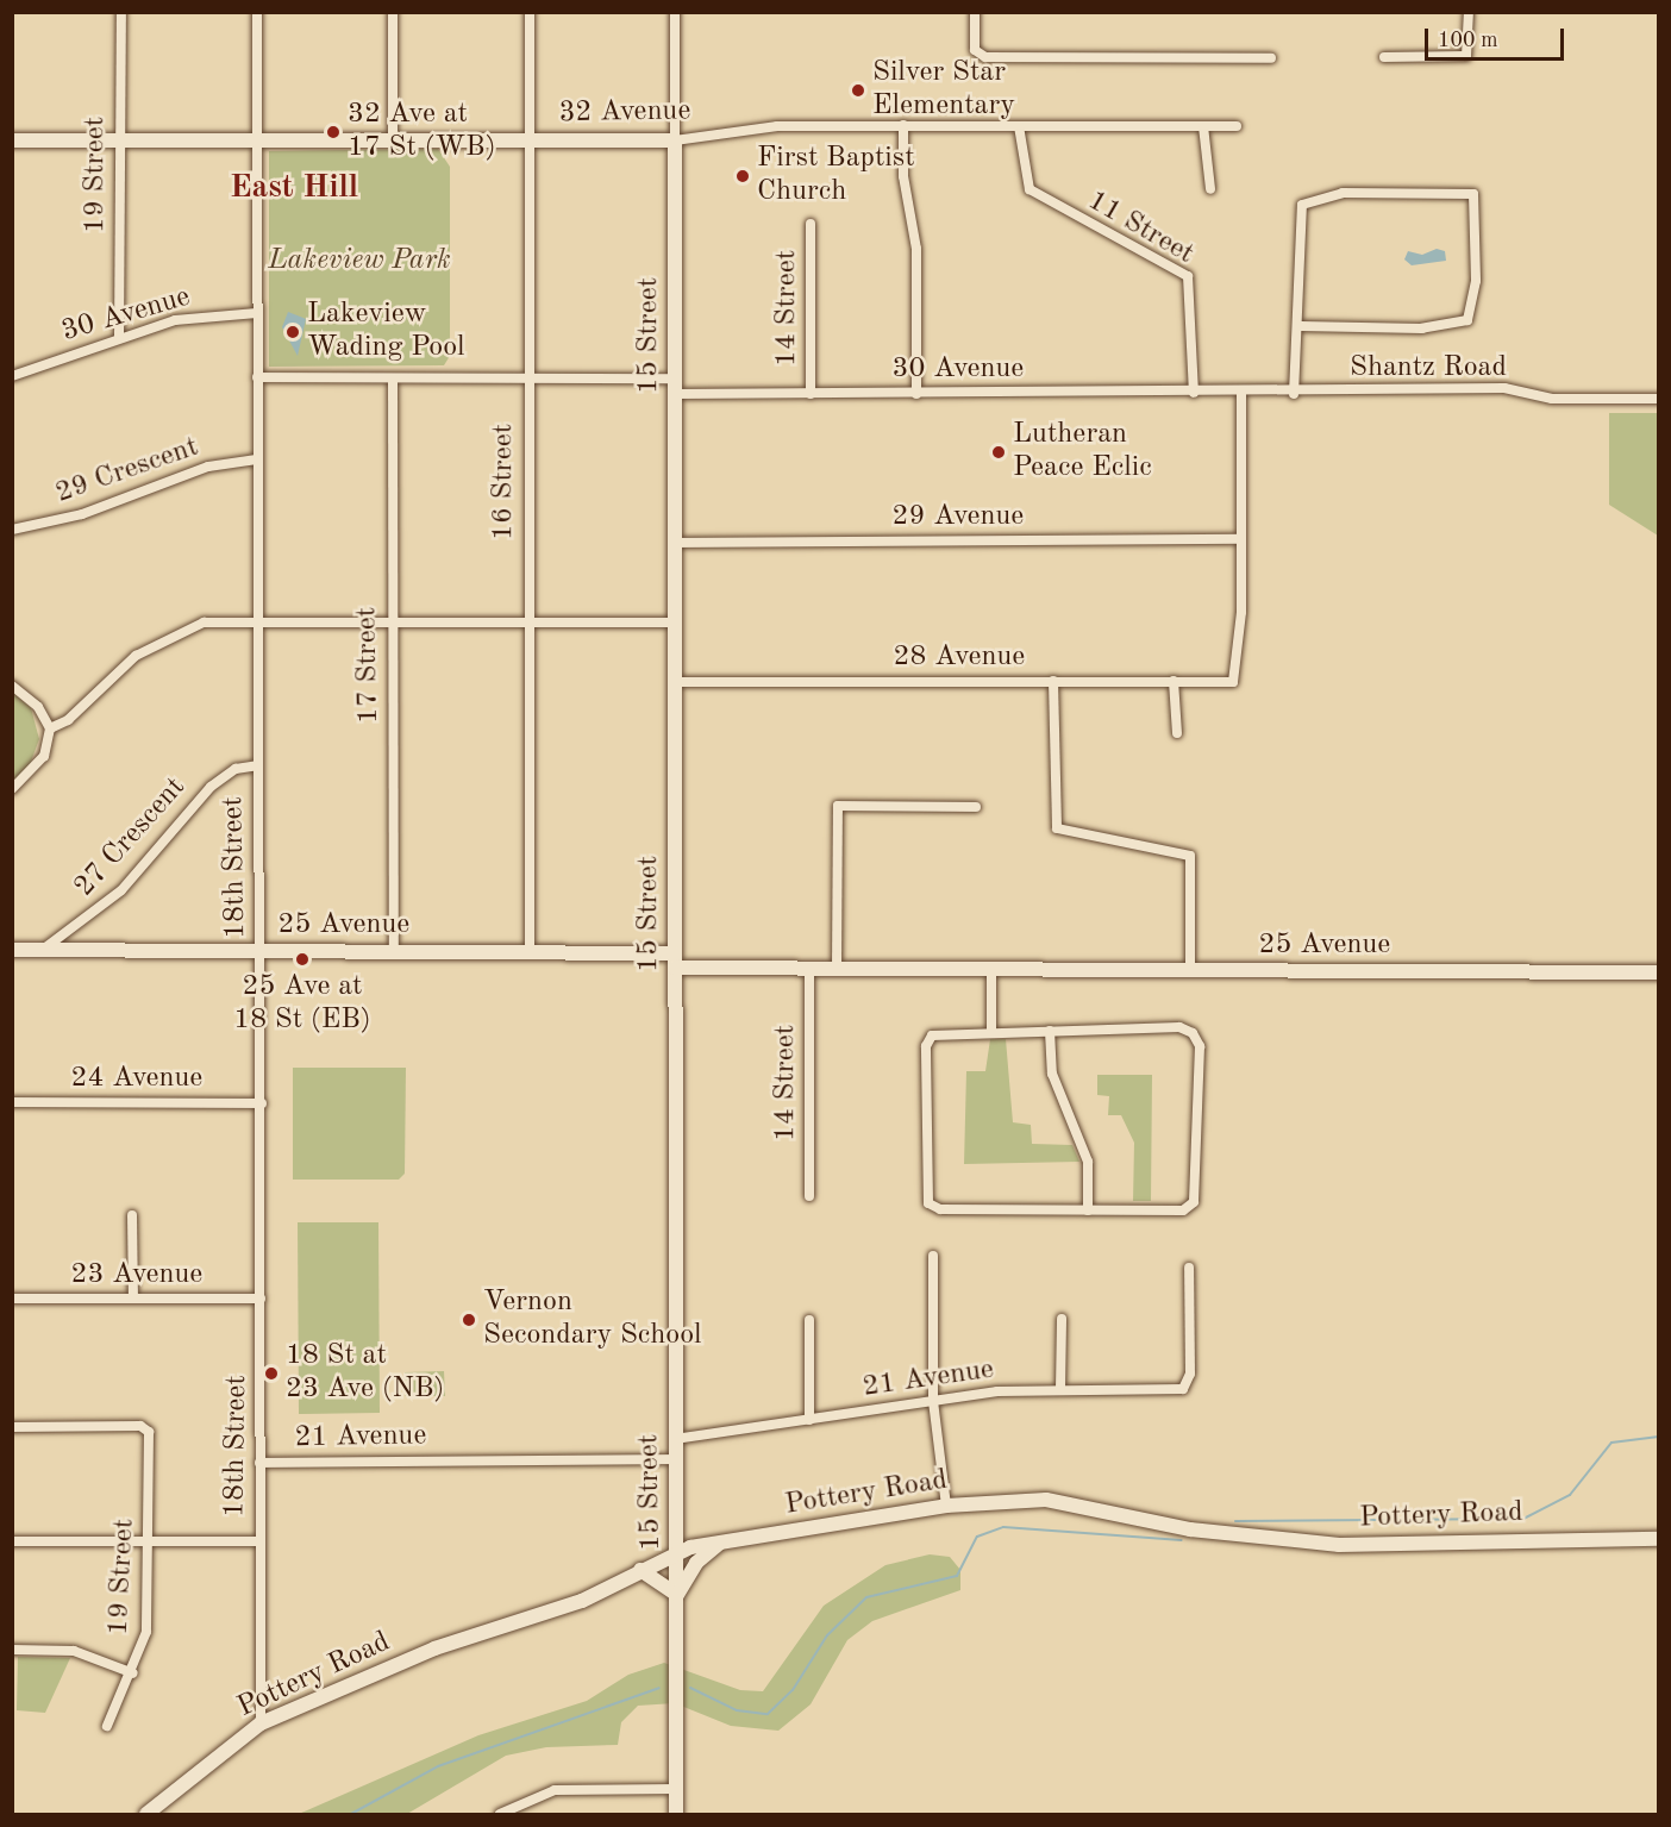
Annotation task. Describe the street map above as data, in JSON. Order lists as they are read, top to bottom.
{
  "streets": {
    "street": [
      "32 Avenue",
      "19 Street",
      "11 Street",
      "14 Street",
      "30 Avenue",
      "15 Street",
      "Shantz Road",
      "29 Crescent",
      "16 Street",
      "29 Avenue",
      "28 Avenue",
      "17 Street",
      "27 Crescent",
      "18th Street",
      "25 Avenue",
      "24 Avenue",
      "23 Avenue",
      "21 Avenue",
      "Pottery Road"
    ]
  },
  "crossings": [
    ["32 Avenue", "19 Street"],
    ["32 Avenue", "11 Street"],
    ["32 Avenue", "15 Street"],
    ["32 Avenue", "16 Street"],
    ["32 Avenue", "18th Street"],
    ["19 Street", "30 Avenue"],
    ["11 Street", "30 Avenue"],
    ["14 Street", "30 Avenue"],
    ["14 Street", "25 Avenue"],
    ["30 Avenue", "15 Street"],
    ["30 Avenue", "Shantz Road"],
    ["30 Avenue", "18th Street"],
    ["15 Street", "29 Avenue"],
    ["15 Street", "28 Avenue"],
    ["15 Street", "25 Avenue"],
    ["15 Street", "21 Avenue"],
    ["15 Street", "Pottery Road"],
    ["29 Crescent", "18th Street"],
    ["16 Street", "25 Avenue"],
    ["29 Avenue", "28 Avenue"],
    ["17 Street", "25 Avenue"],
    ["27 Crescent", "18th Street"],
    ["27 Crescent", "25 Avenue"],
    ["18th Street", "25 Avenue"],
    ["18th Street", "24 Avenue"],
    ["18th Street", "23 Avenue"],
    ["18th Street", "21 Avenue"],
    ["18th Street", "Pottery Road"]
  ],
  "districts": ["East Hill"],
  "parks": ["Lakeview Park"],
  "places": [
    "Silver Star Elementary",
    "32 Ave at 17 St (WB)",
    "First Baptist Church",
    "Lakeview Wading Pool",
    "Lutheran Peace Eclic",
    "25 Ave at 18 St (EB)",
    "Vernon Secondary School",
    "18 St at 23 Ave (NB)"
  ],
  "scale_bar": "100 m"
}
